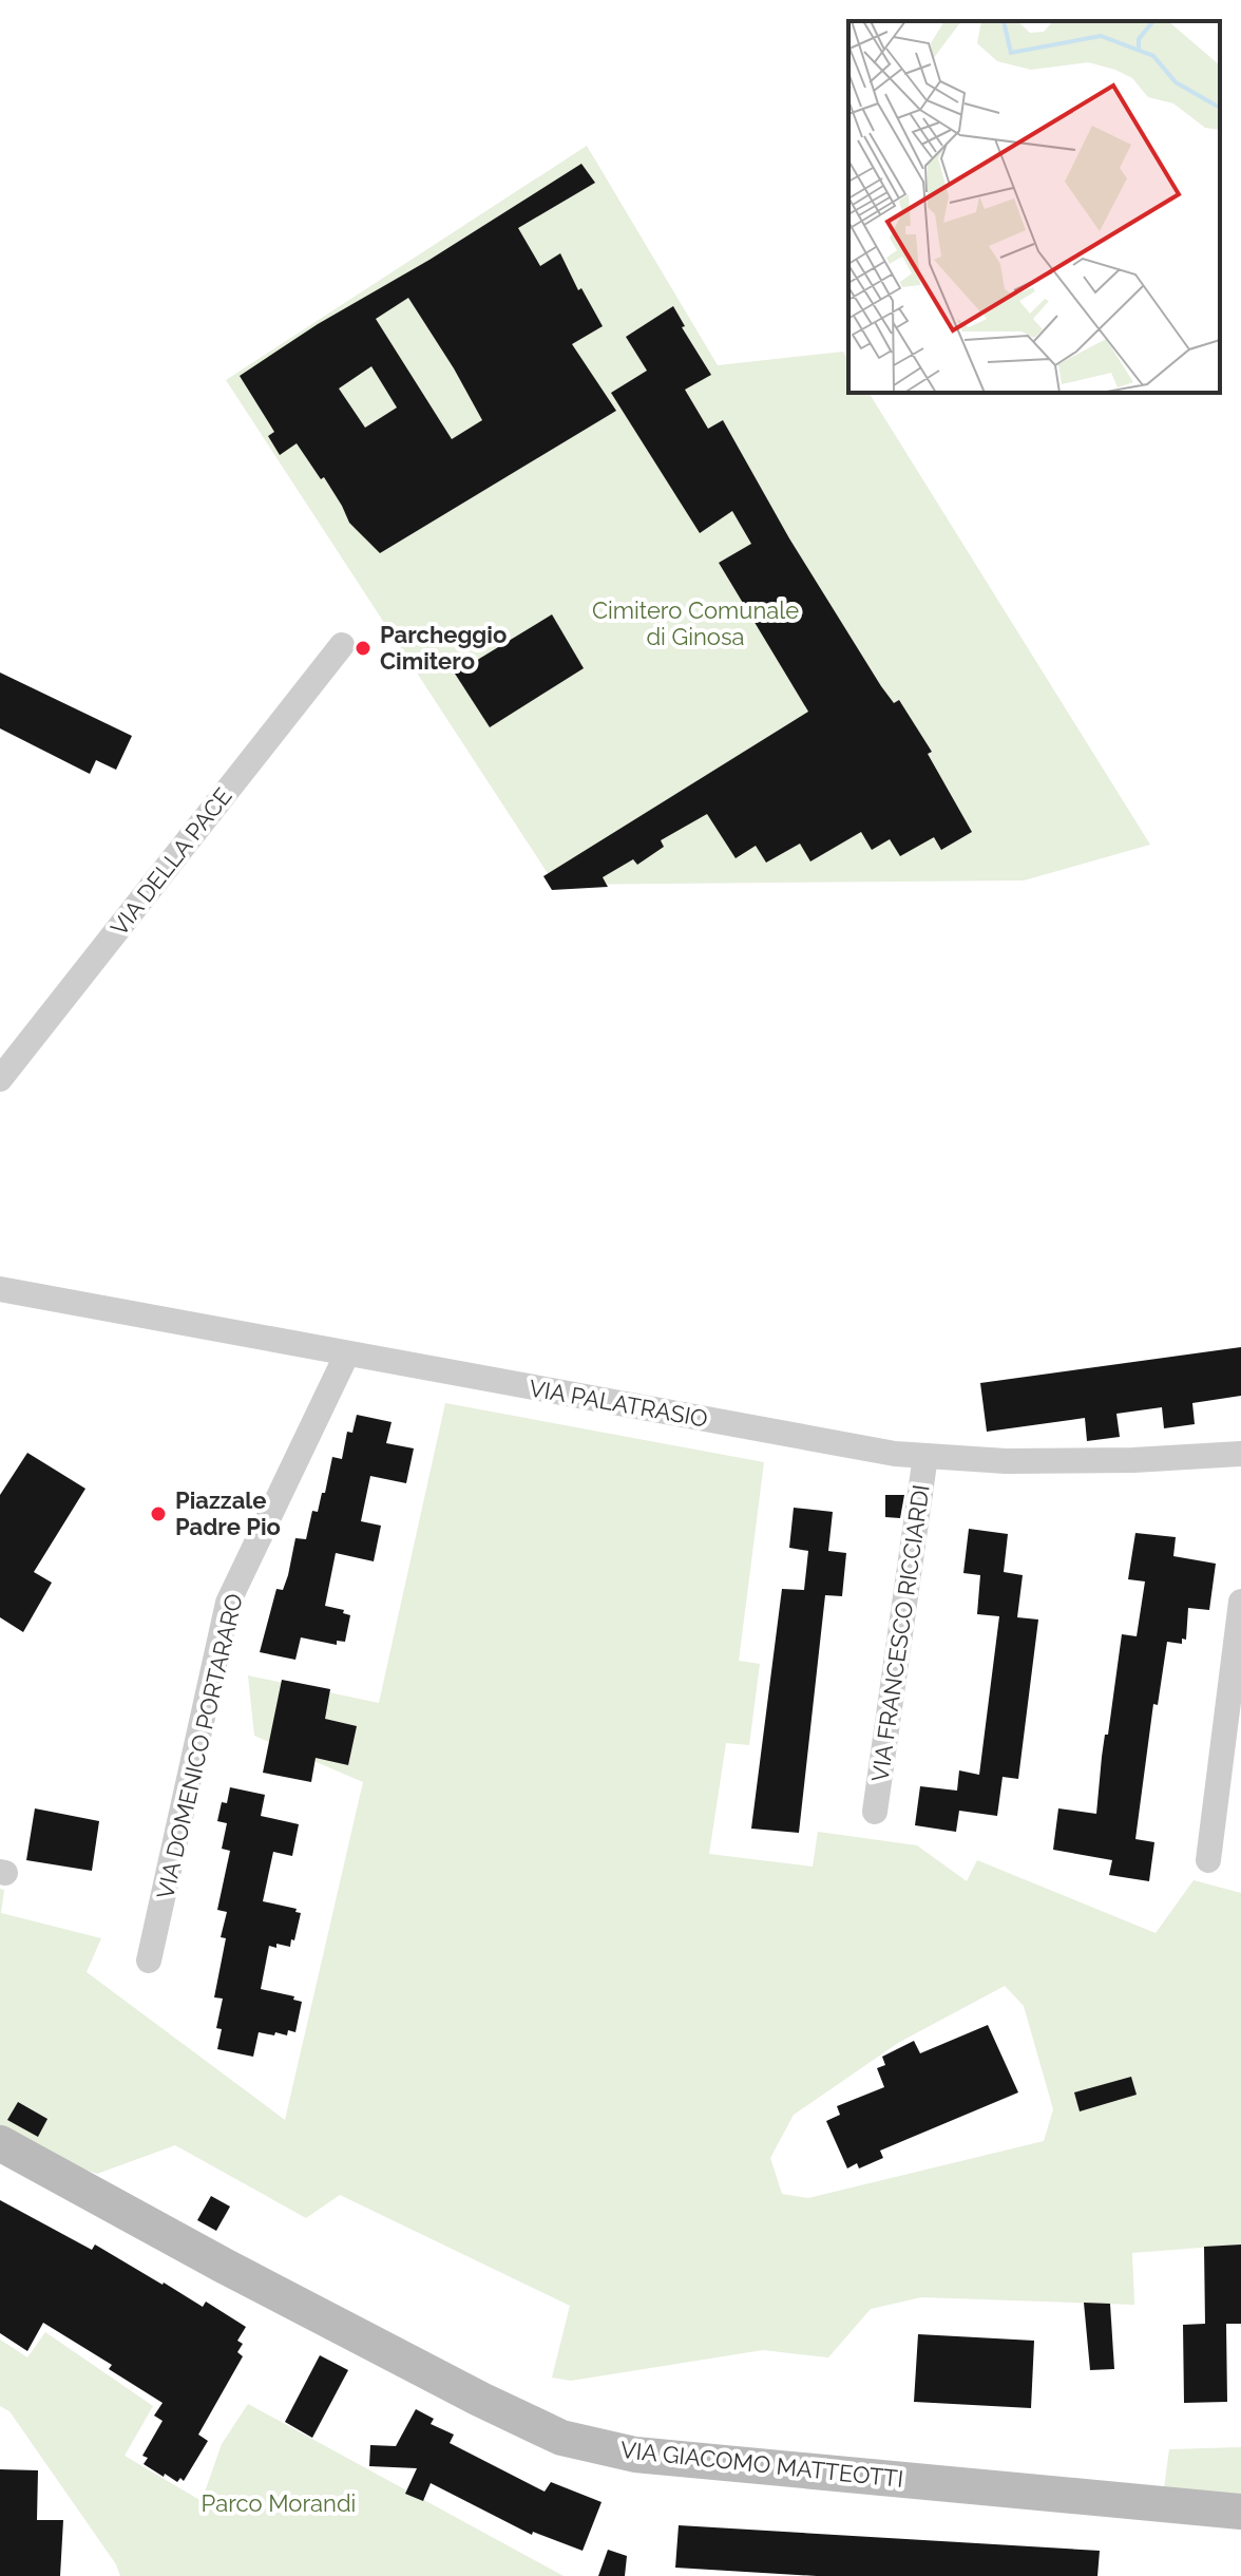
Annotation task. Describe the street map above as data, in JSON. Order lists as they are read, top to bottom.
{
  "streets": {
    "street": [
      "VIA DELLA PACE",
      "VIA PALATRASIO",
      "VIA FRANCESCO RICCIARDI",
      "VIA DOMENICO PORTARARO",
      "VIA GIACOMO MATTEOTTI"
    ]
  },
  "crossings": [
    ["VIA PALATRASIO", "VIA FRANCESCO RICCIARDI"],
    ["VIA PALATRASIO", "VIA DOMENICO PORTARARO"]
  ],
  "parks": ["Cimitero Comunale di Ginosa", "Parco Morandi"],
  "places": ["Parcheggio Cimitero", "Piazzale Padre Pio"]
}
